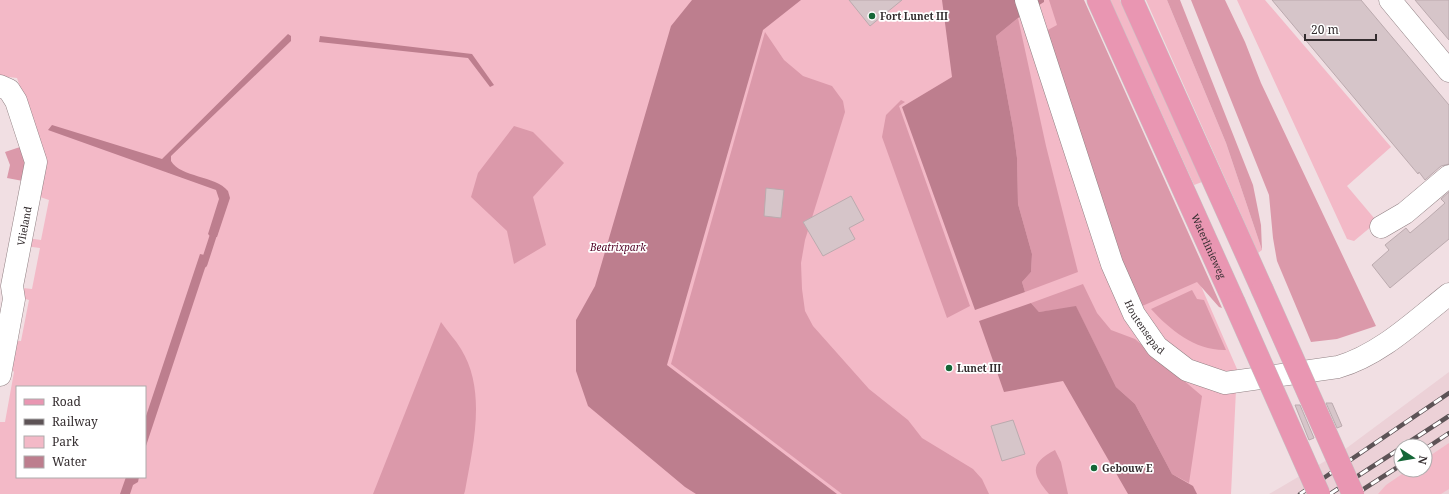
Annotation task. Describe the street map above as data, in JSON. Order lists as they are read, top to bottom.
{
  "streets": {
    "main road": ["Waterlinieweg"],
    "street": ["Vlieland", "Houtensepad"]
  },
  "parks": ["Beatrixpark"],
  "places": ["Fort Lunet III", "Lunet III", "Gebouw E"],
  "legend": [
    "Road",
    "Railway",
    "Park",
    "Water"
  ],
  "scale_bar": "20 m",
  "north": "right"
}
